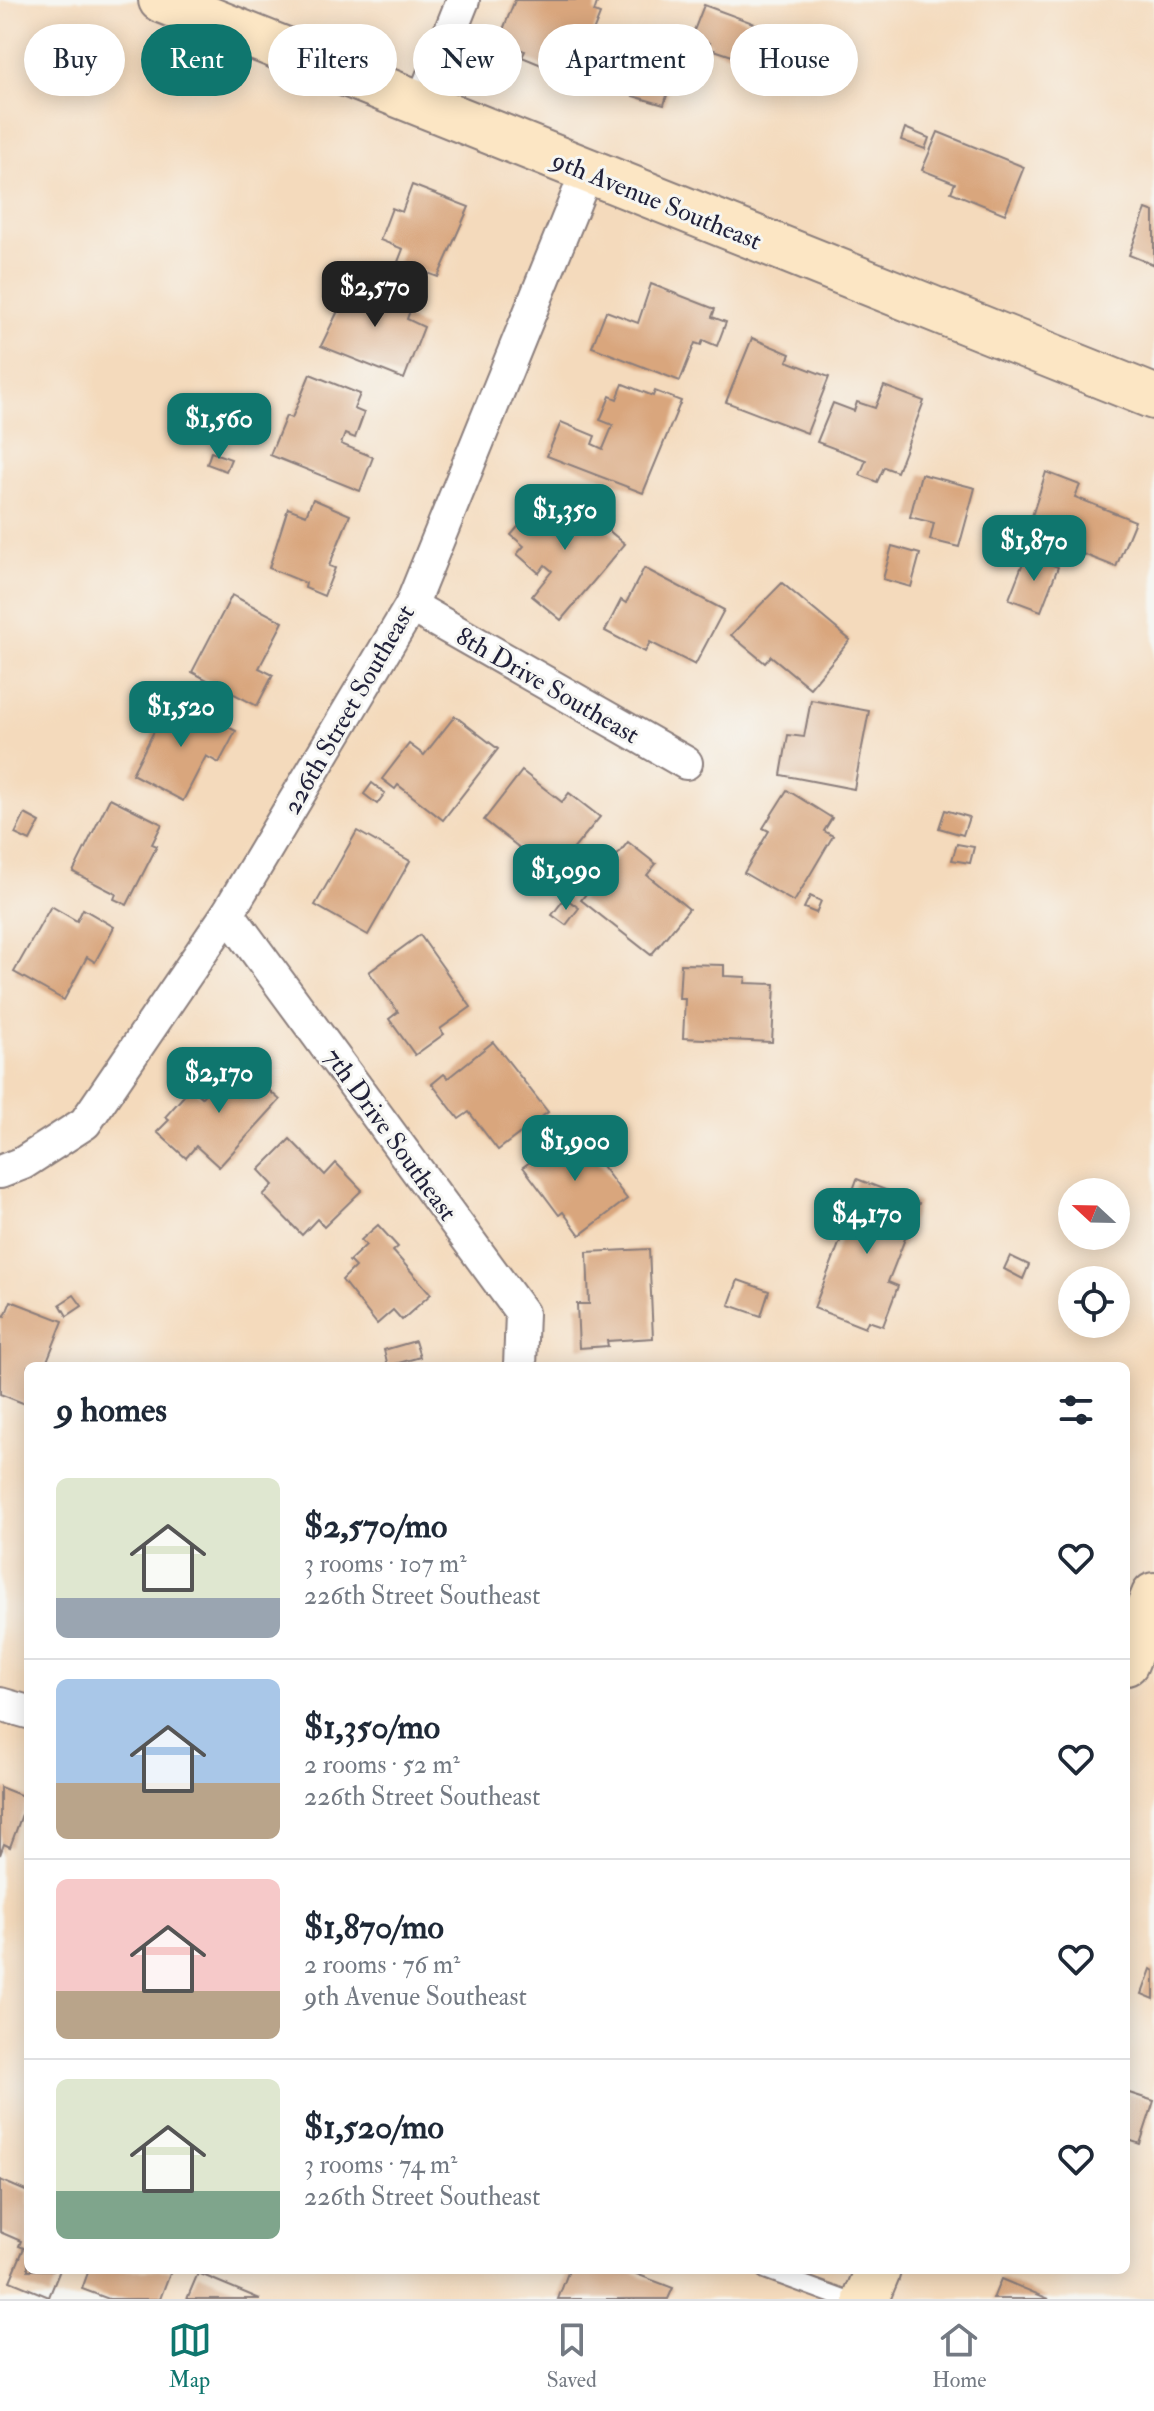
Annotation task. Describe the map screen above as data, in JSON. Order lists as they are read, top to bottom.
{
  "streets": {
    "main road": ["9th Avenue Southeast"],
    "street": ["8th Drive Southeast", "226th Street Southeast", "7th Drive Southeast"]
  },
  "crossings": [
    ["9th Avenue Southeast", "226th Street Southeast"],
    ["8th Drive Southeast", "226th Street Southeast"],
    ["226th Street Southeast", "7th Drive Southeast"]
  ],
  "north": "left",
  "page": {
    "chip": [
      "Buy",
      "Rent",
      "Filters",
      "New",
      "Apartment",
      "House"
    ],
    "price": [
      "$2,570",
      "$1,560",
      "$1,350",
      "$1,870",
      "$1,520",
      "$1,090",
      "$2,170",
      "$1,900",
      "$4,170"
    ],
    "heading": "9 homes",
    "list": [
      {
        "name": "$2,570/mo",
        "note": "3 rooms · 107 m² · 226th Street Southeast"
      },
      {
        "name": "$1,350/mo",
        "note": "2 rooms · 52 m² · 226th Street Southeast"
      },
      {
        "name": "$1,870/mo",
        "note": "2 rooms · 76 m² · 9th Avenue Southeast"
      },
      {
        "name": "$1,520/mo",
        "note": "3 rooms · 74 m² · 226th Street Southeast"
      }
    ],
    "tabs": ["Map", "Saved", "Home"]
  }
}
